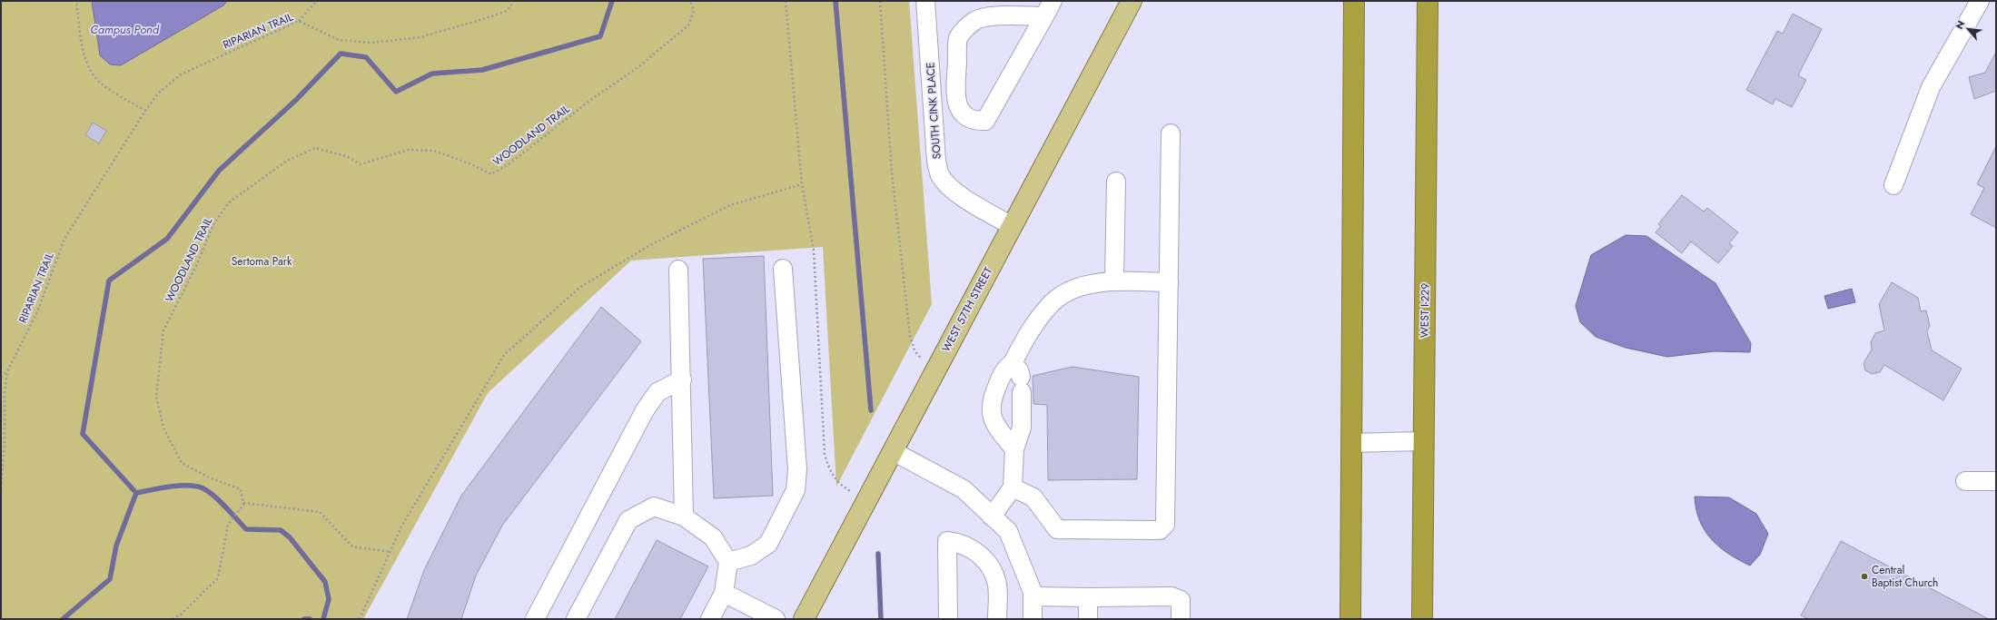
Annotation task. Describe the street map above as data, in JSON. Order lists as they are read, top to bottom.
{
  "streets": {
    "highway": ["WEST I-229"],
    "main road": ["WEST 57TH STREET"],
    "street": ["SOUTH CINK PLACE"],
    "path": ["RIPARIAN TRAIL", "WOODLAND TRAIL"]
  },
  "crossings": [
    ["SOUTH CINK PLACE", "WEST 57TH STREET"]
  ],
  "water": ["Campus Pond"],
  "parks": ["Sertoma Park"],
  "places": ["Central Baptist Church"],
  "north": "top left"
}
